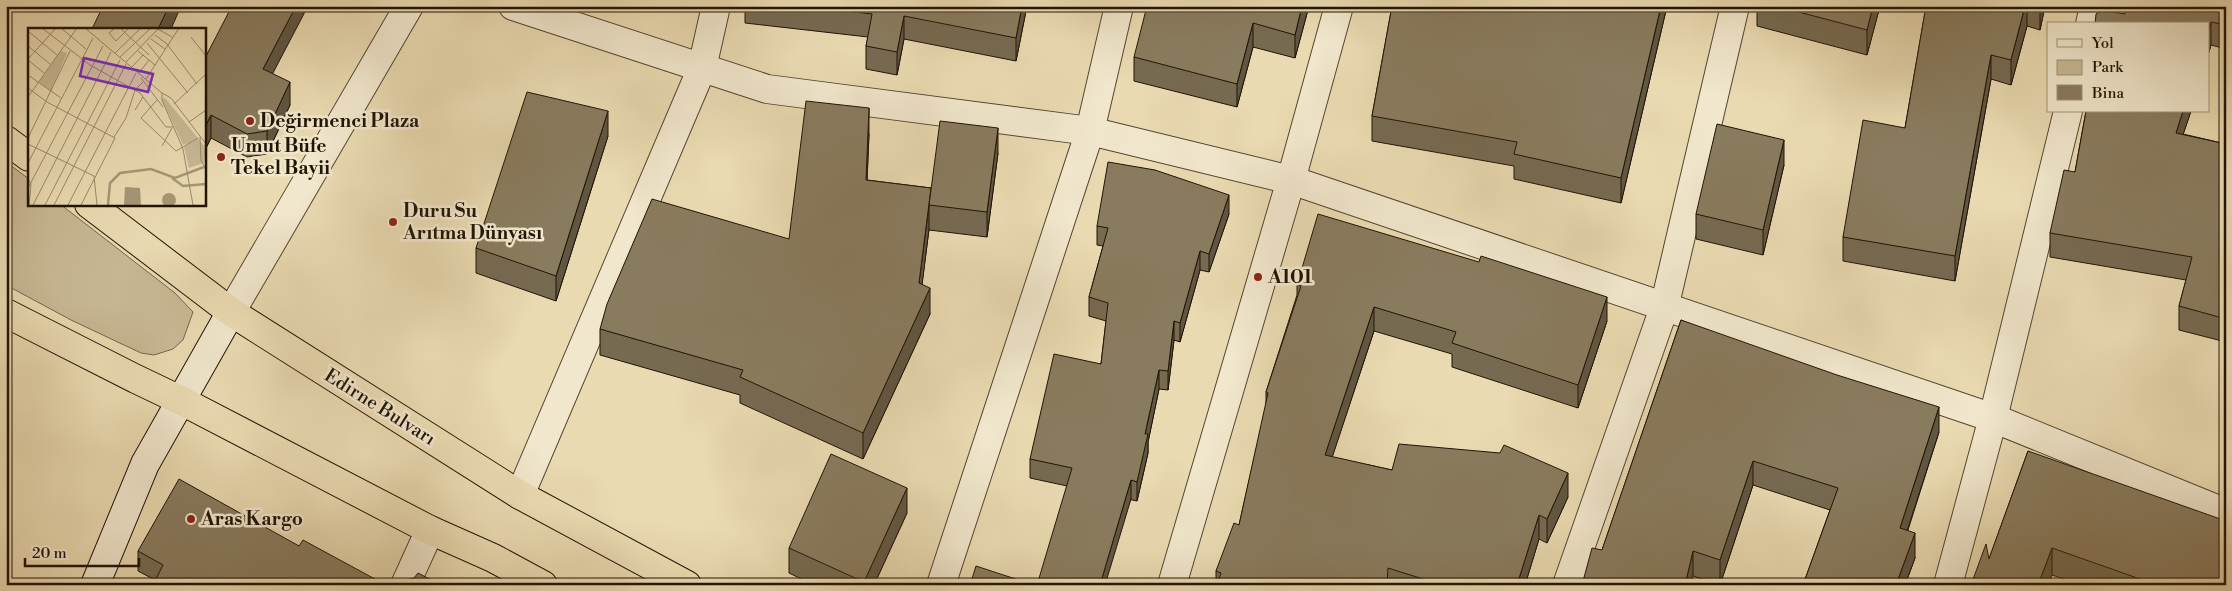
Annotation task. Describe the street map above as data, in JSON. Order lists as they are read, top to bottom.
{
  "streets": {
    "highway": ["Edirne Bulvarı"]
  },
  "places": [
    "Değirmenci Plaza",
    "Umut Büfe Tekel Bayii",
    "Duru Su Arıtma Dünyası",
    "A101",
    "Aras Kargo"
  ],
  "legend": ["Yol", "Park", "Bina"],
  "scale_bar": "20 m"
}
